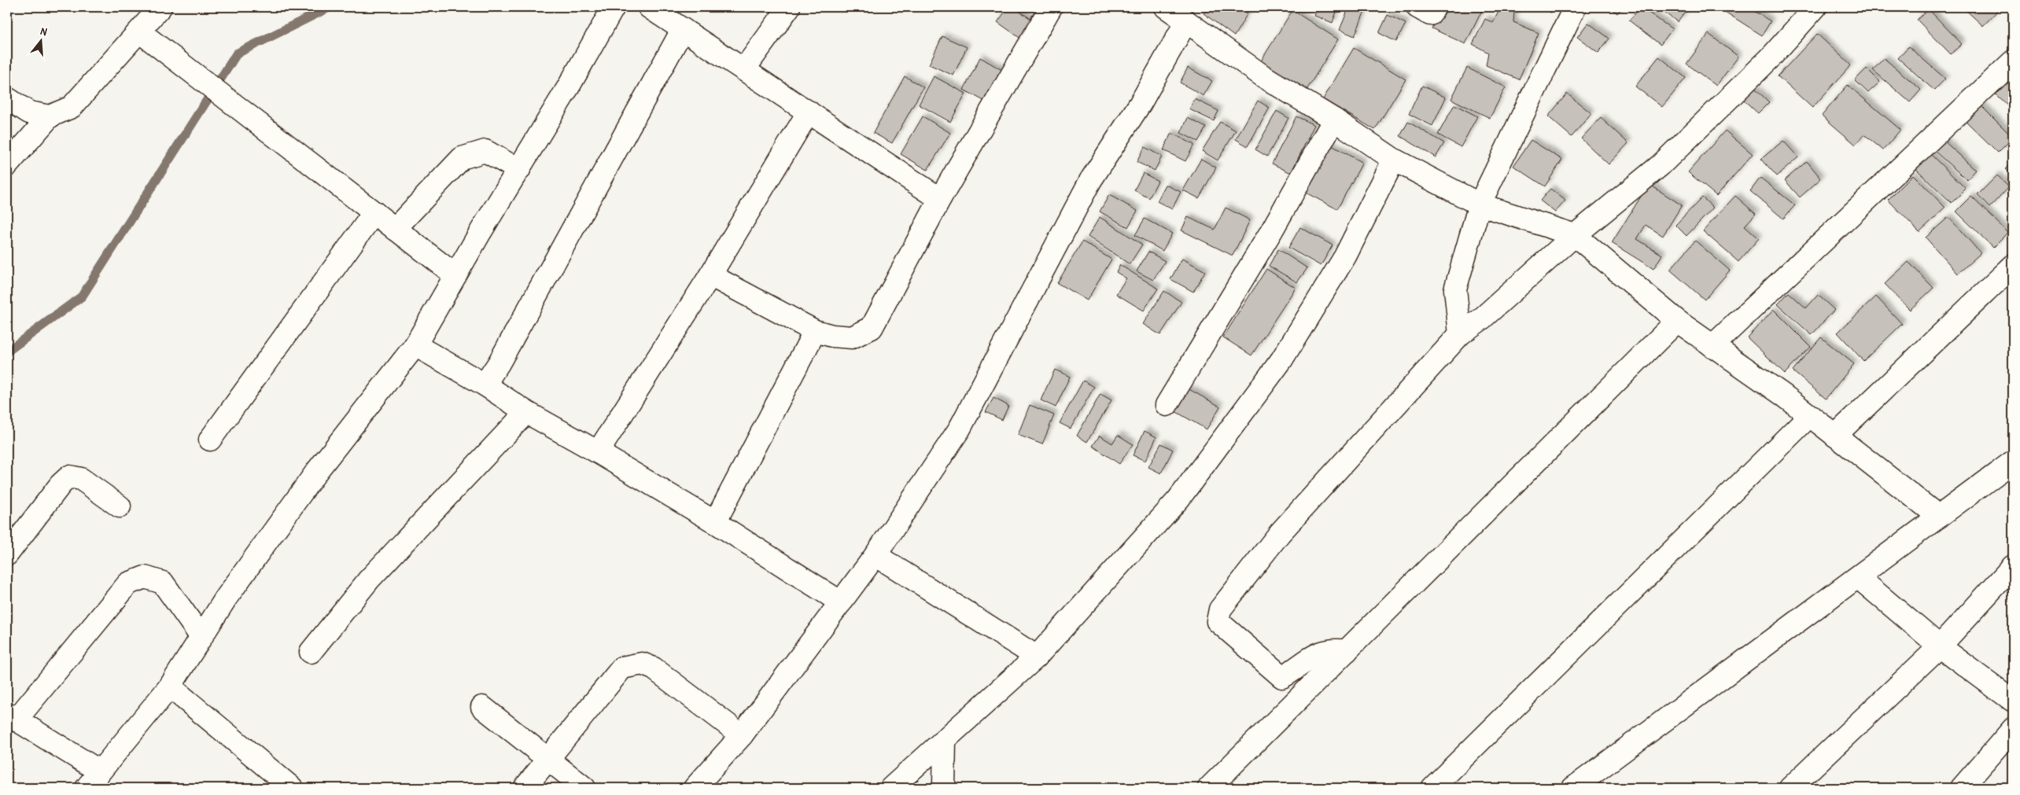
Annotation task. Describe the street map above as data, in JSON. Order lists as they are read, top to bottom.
{
  "north": "top"
}
